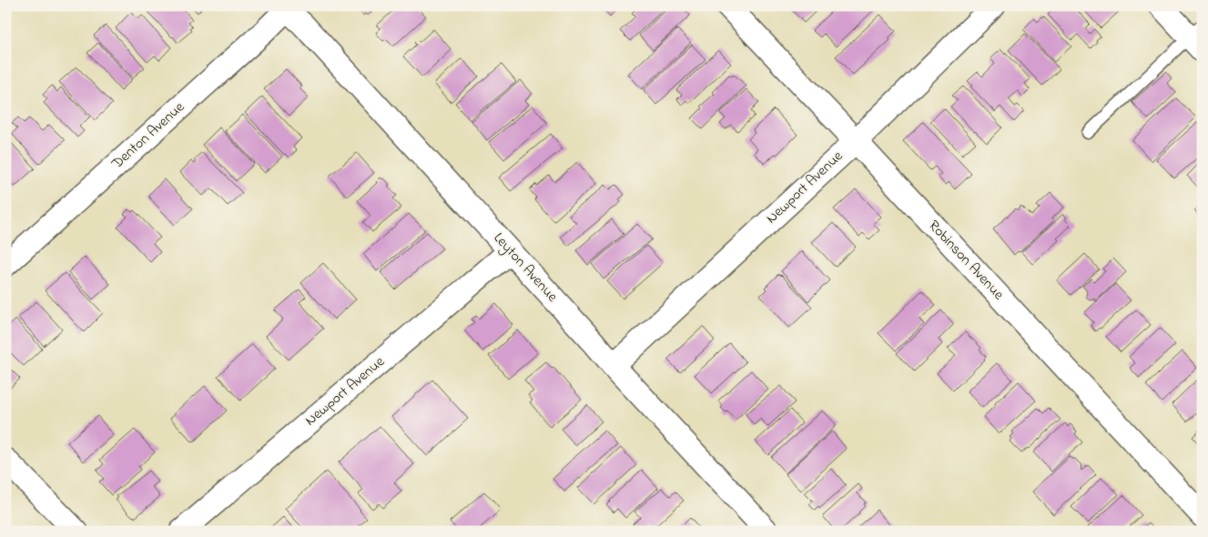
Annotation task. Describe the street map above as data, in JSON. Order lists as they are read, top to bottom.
{
  "streets": {
    "street": [
      "Denton Avenue",
      "Newport Avenue",
      "Robinson Avenue",
      "Leyton Avenue"
    ]
  },
  "crossings": [
    ["Denton Avenue", "Leyton Avenue"],
    ["Newport Avenue", "Robinson Avenue"],
    ["Newport Avenue", "Leyton Avenue"]
  ]
}
